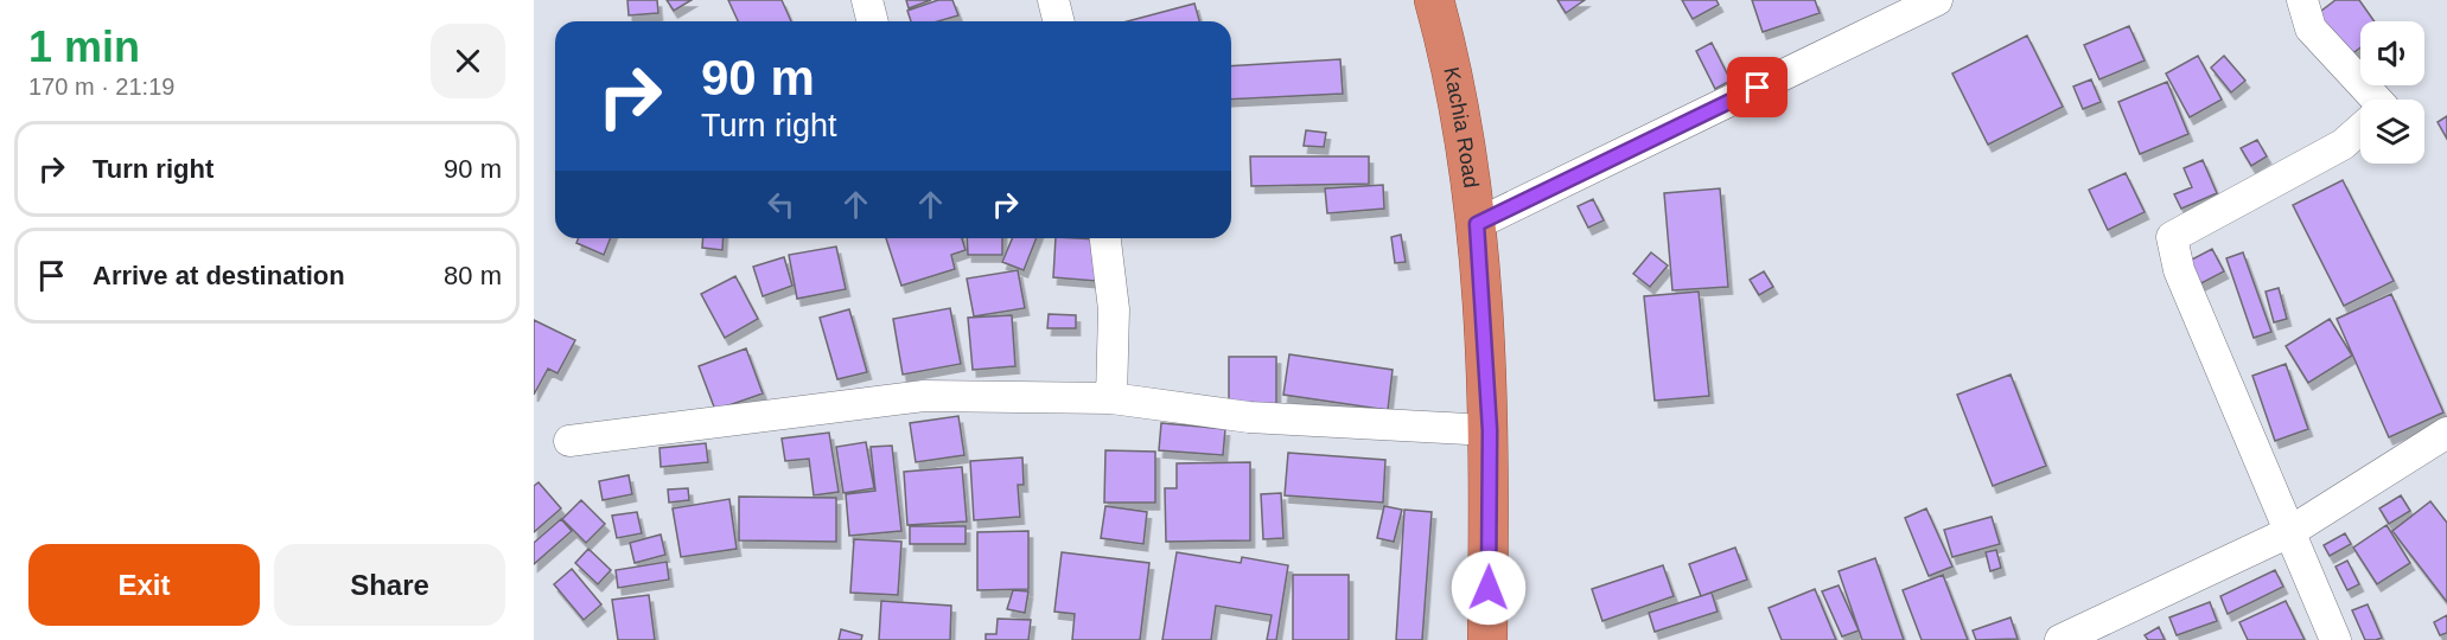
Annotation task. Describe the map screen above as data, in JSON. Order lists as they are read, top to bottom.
{
  "streets": {
    "highway": ["Kachia Road"]
  },
  "page": {
    "heading": ["1 min", "170 m · 21:19"],
    "turn": ["90 m", "Turn right"],
    "list": [
      {
        "name": "Turn right",
        "value": "90 m"
      },
      {
        "name": "Arrive at destination",
        "value": "80 m"
      }
    ],
    "buttons": ["Exit", "Share"]
  }
}
